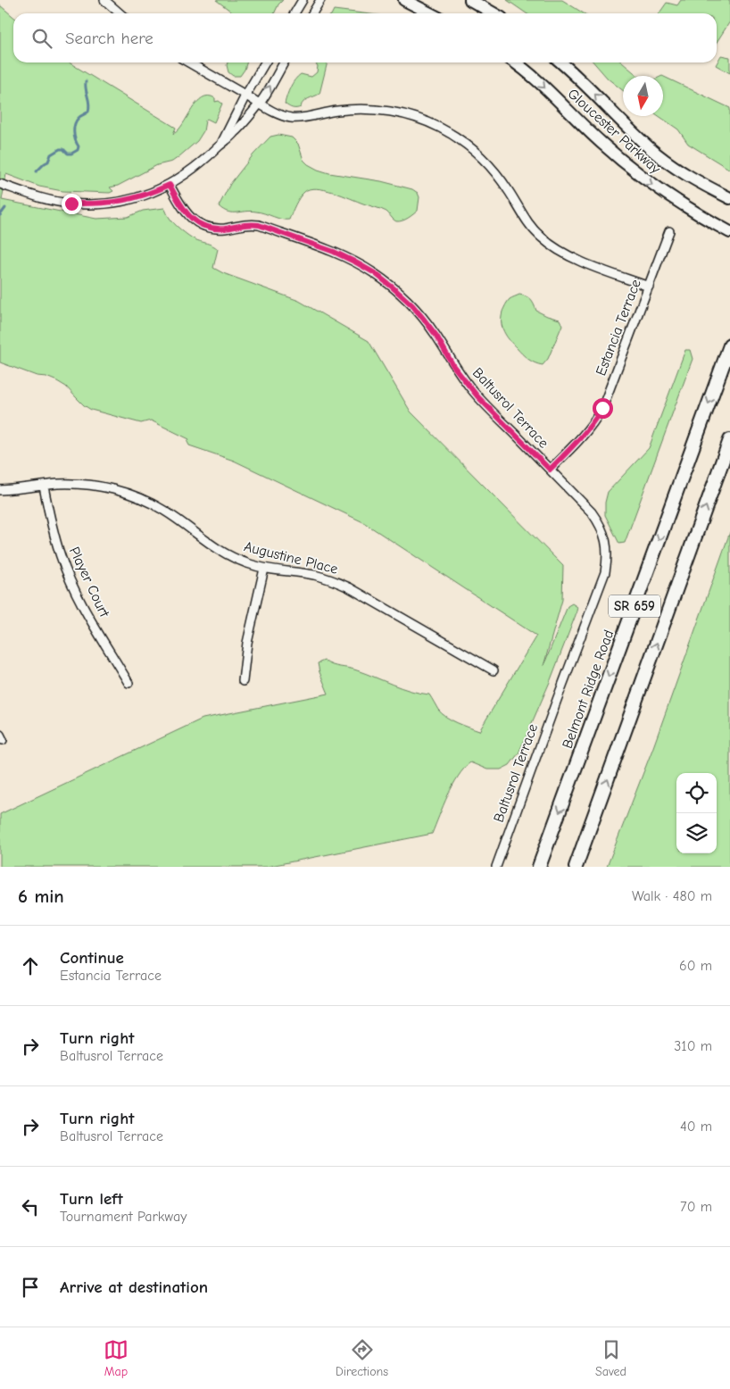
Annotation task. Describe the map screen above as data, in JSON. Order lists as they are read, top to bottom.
{
  "streets": {
    "main road": ["Gloucester Parkway", "SR 659", "Belmont Ridge Road"],
    "street": [
      "Estancia Terrace",
      "Baltusrol Terrace",
      "Augustine Place",
      "Player Court"
    ]
  },
  "crossings": [
    ["Estancia Terrace", "Baltusrol Terrace"],
    ["Augustine Place", "Player Court"]
  ],
  "north": "bottom",
  "page": {
    "search": "Search here",
    "heading": ["6 min", "Walk · 480 m"],
    "list": [
      ["Continue", "Estancia Terrace", "60 m"],
      ["Turn right", "Baltusrol Terrace", "310 m"],
      ["Turn right", "Baltusrol Terrace", "40 m"],
      ["Turn left", "Tournament Parkway", "70 m"],
      "Arrive at destination"
    ],
    "nav": ["Map", "Directions", "Saved"]
  }
}
